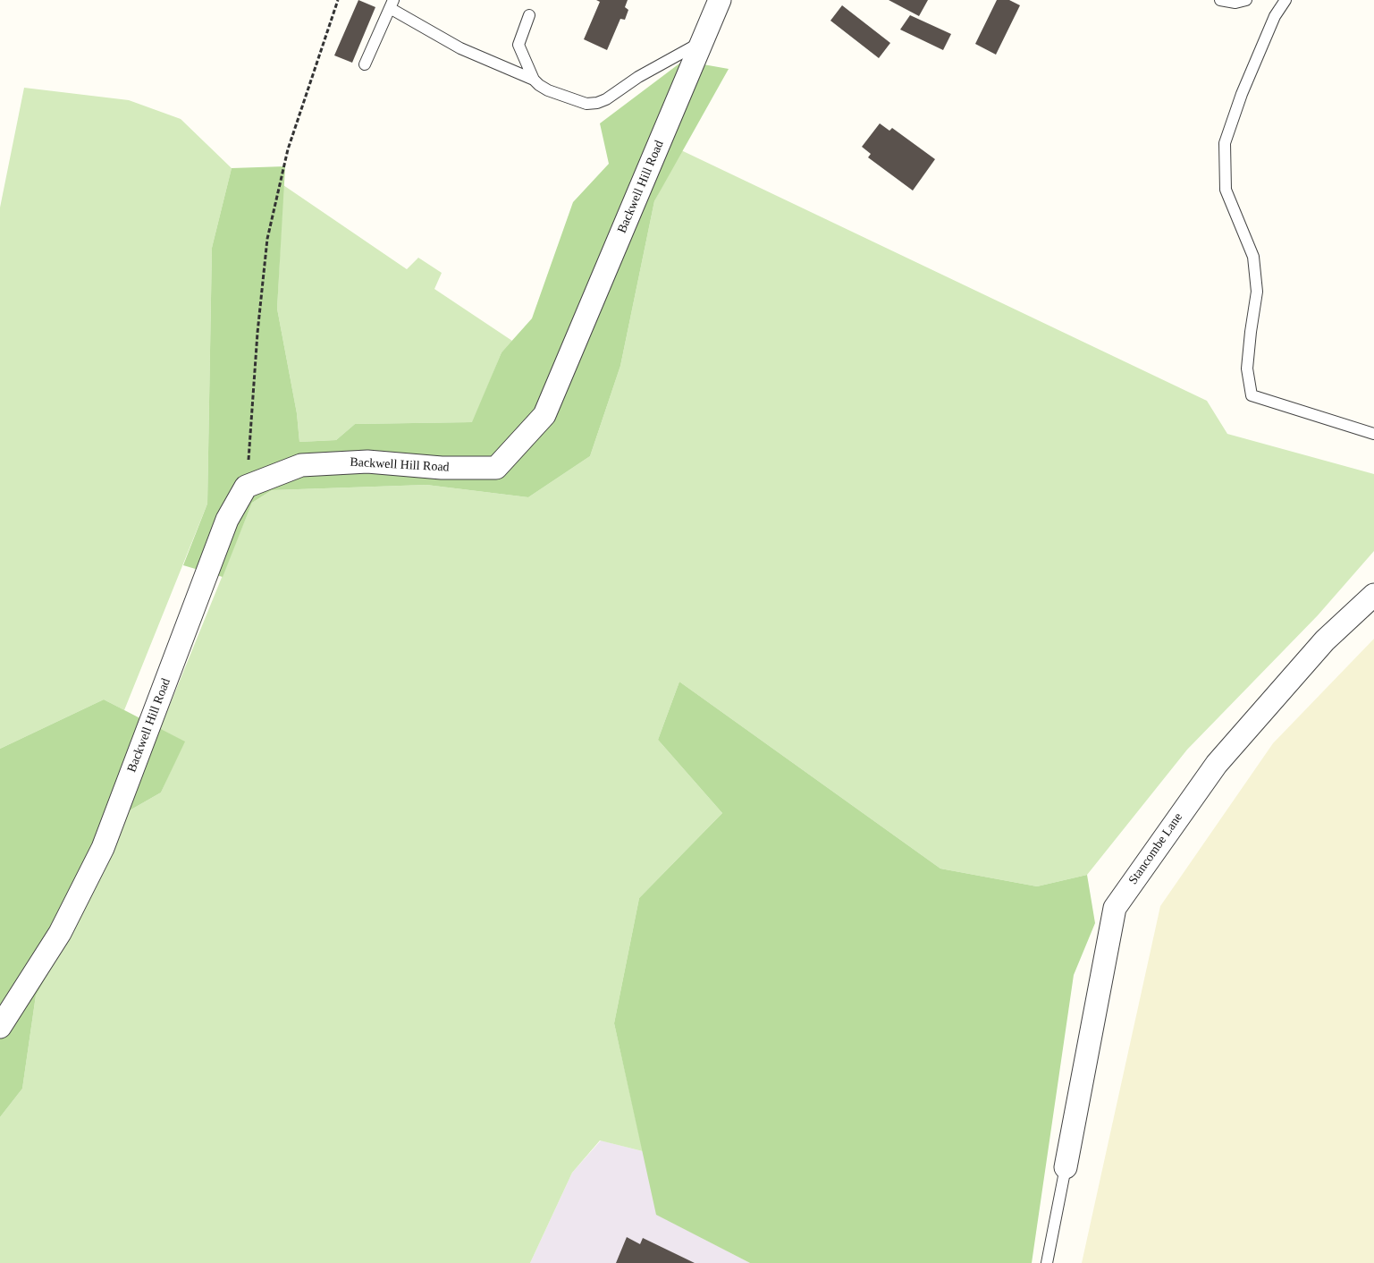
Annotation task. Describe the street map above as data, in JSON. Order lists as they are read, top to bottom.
{
  "streets": {
    "street": ["Backwell Hill Road", "Stancombe Lane"]
  }
}
